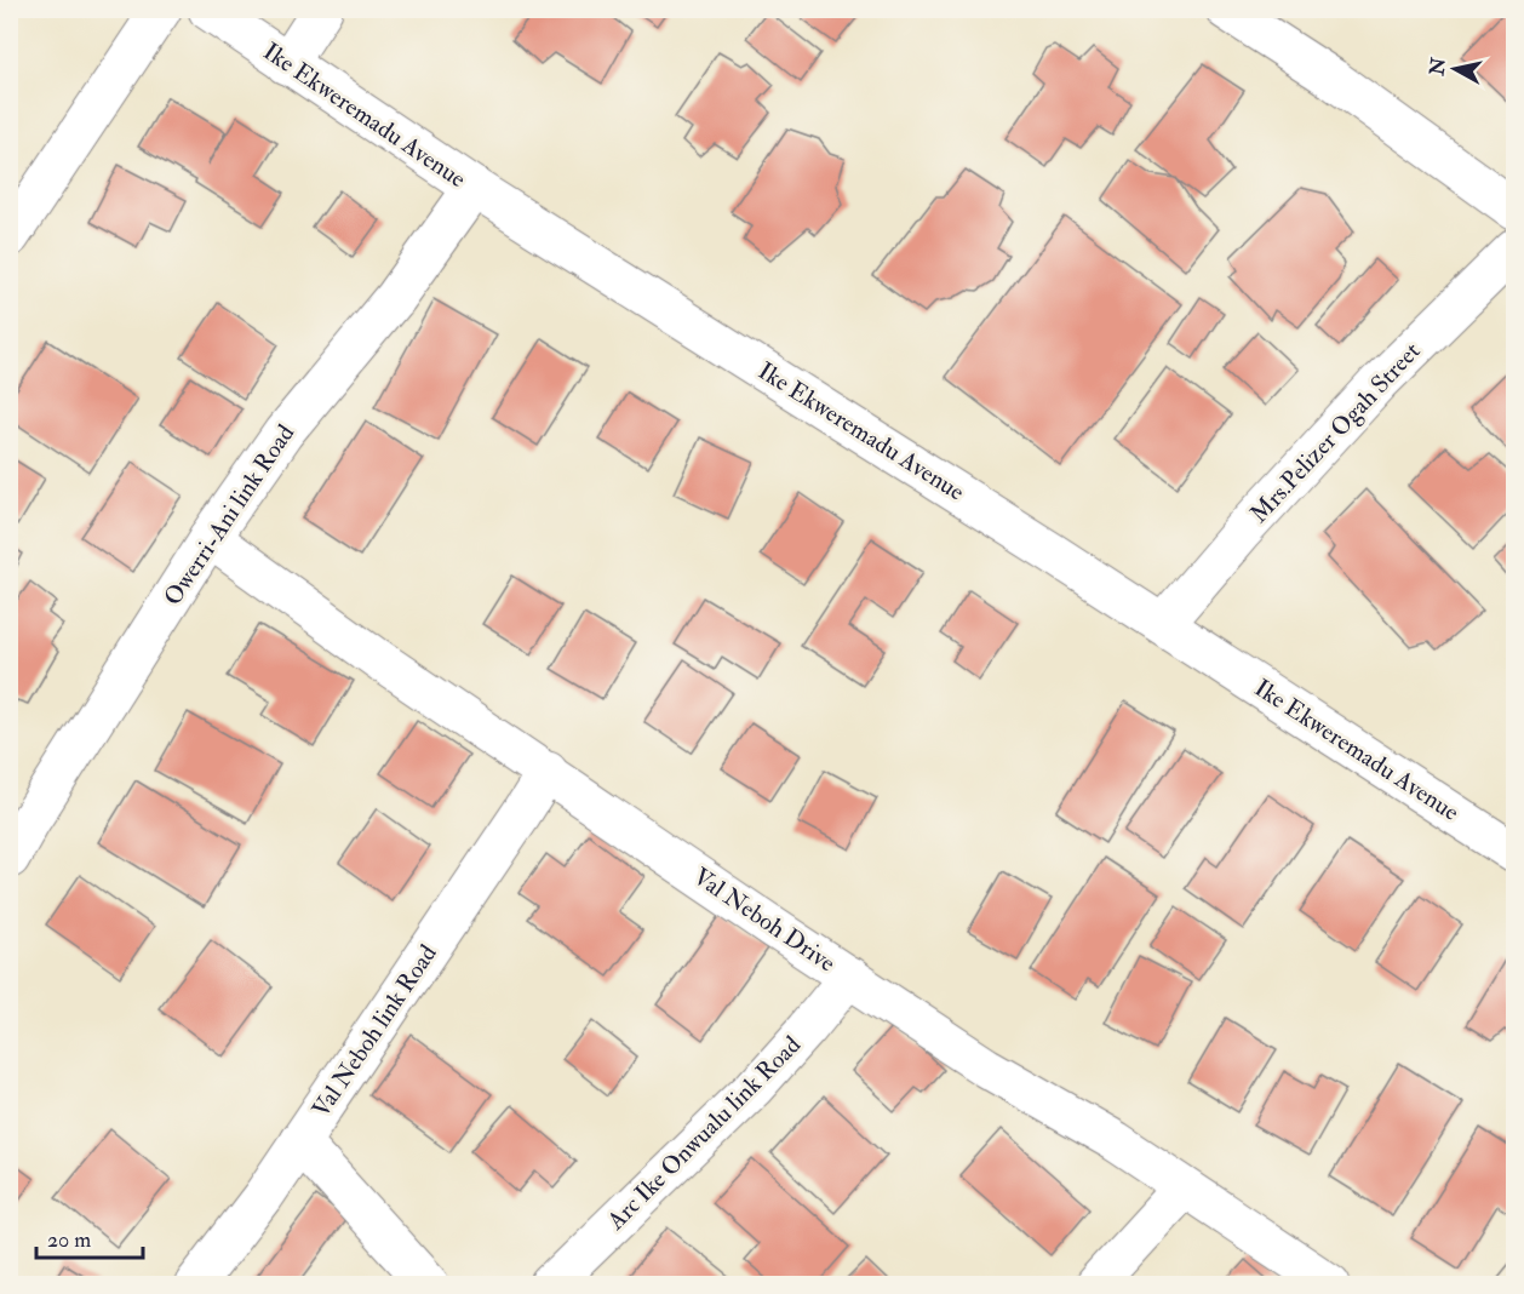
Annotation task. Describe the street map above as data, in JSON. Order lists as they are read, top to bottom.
{
  "streets": {
    "street": [
      "Ike Ekweremadu Avenue",
      "Mrs.Pelizer Ogah Street",
      "Owerri-Ani link Road",
      "Val Neboh Drive",
      "Val Neboh link Road",
      "Arc Ike Onwualu link Road"
    ]
  },
  "crossings": [
    ["Ike Ekweremadu Avenue", "Mrs.Pelizer Ogah Street"],
    ["Ike Ekweremadu Avenue", "Owerri-Ani link Road"],
    ["Owerri-Ani link Road", "Val Neboh Drive"],
    ["Val Neboh Drive", "Val Neboh link Road"],
    ["Val Neboh Drive", "Arc Ike Onwualu link Road"]
  ],
  "scale_bar": "20 m",
  "north": "left"
}
